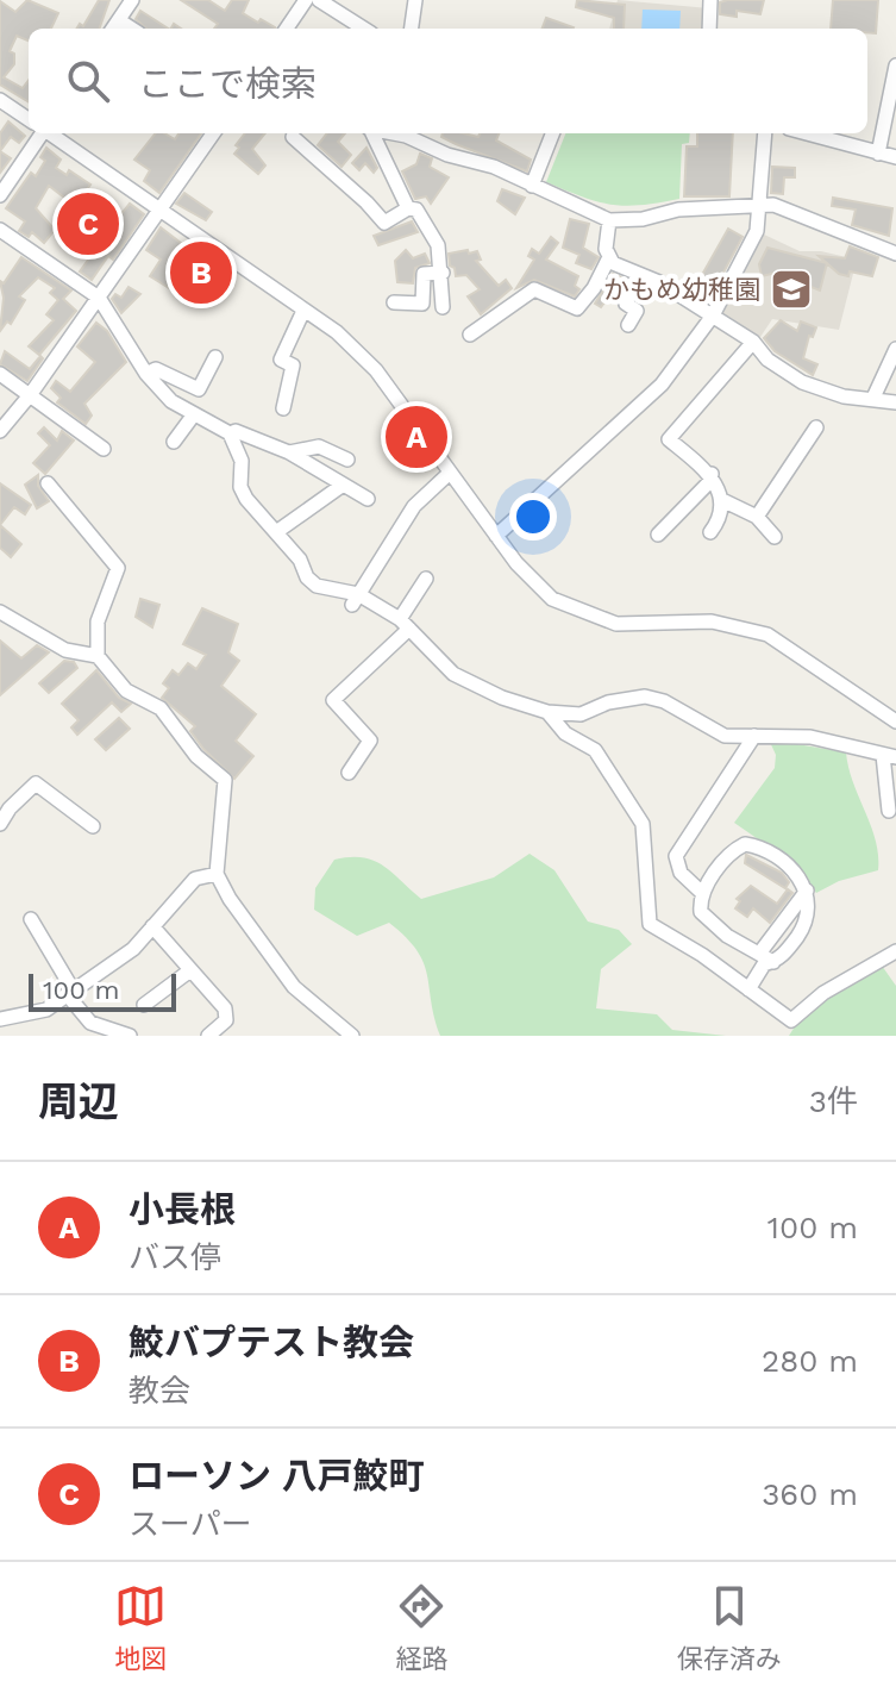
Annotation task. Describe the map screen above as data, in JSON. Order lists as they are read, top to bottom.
{
  "places": {
    "school or university": ["かもめ幼稚園"]
  },
  "scale_bar": "100 m",
  "page": {
    "search": "ここで検索",
    "pins": ["C", "B", "A"],
    "scale": "100 m",
    "heading": ["周辺", "3件"],
    "list": [
      {
        "mark": "A",
        "name": "小長根",
        "note": "バス停",
        "value": "100 m"
      },
      {
        "mark": "B",
        "name": "鮫バプテスト教会",
        "note": "教会",
        "value": "280 m"
      },
      {
        "mark": "C",
        "name": "ローソン 八戸鮫町",
        "note": "スーパー",
        "value": "360 m"
      }
    ],
    "nav": ["地図", "経路", "保存済み"]
  }
}
